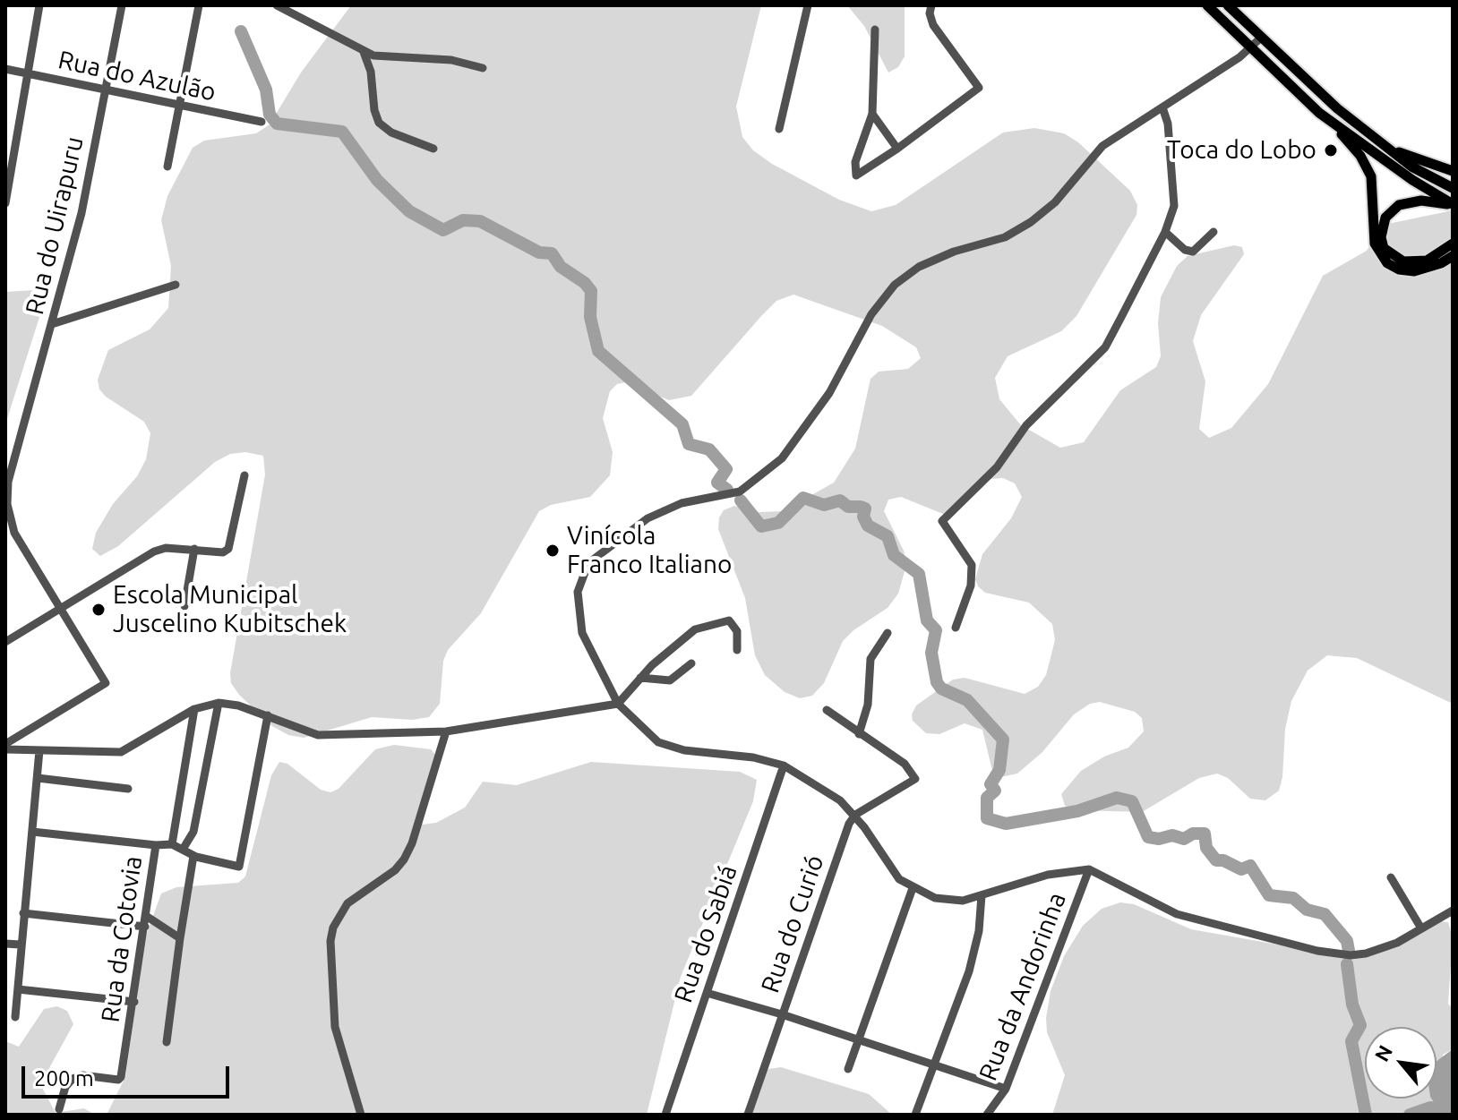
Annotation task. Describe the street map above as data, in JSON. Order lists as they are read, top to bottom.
{
  "streets": {
    "street": [
      "Rua do Azulão",
      "Rua do Uirapuru",
      "Rua do Curió",
      "Rua do Sabiá",
      "Rua da Cotovia",
      "Rua da Andorinha"
    ]
  },
  "crossings": [
    ["Rua do Azulão", "Rua do Uirapuru"]
  ],
  "places": ["Toca do Lobo", "Vinícola Franco Italiano", "Escola Municipal Juscelino Kubitschek"],
  "scale_bar": "200 m",
  "north": "top left"
}
